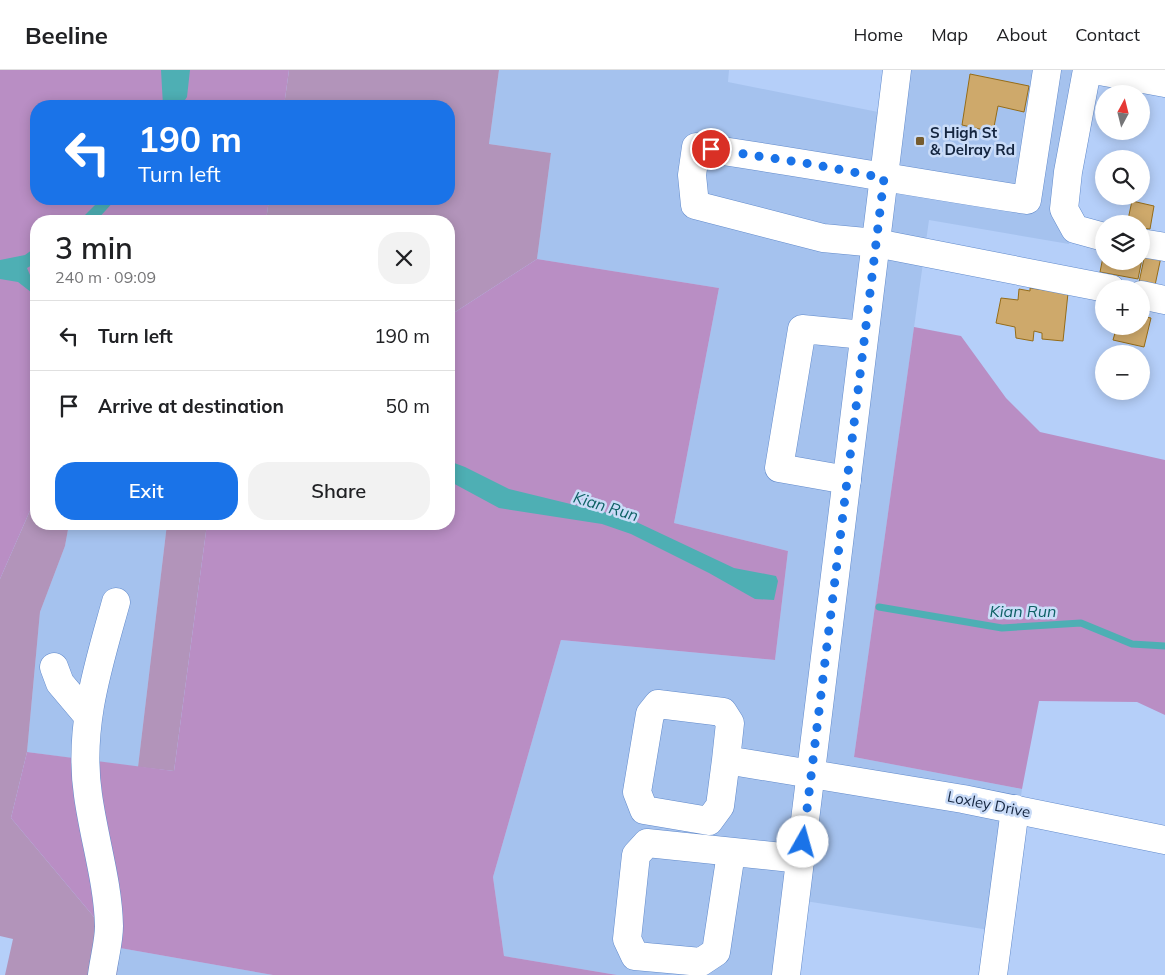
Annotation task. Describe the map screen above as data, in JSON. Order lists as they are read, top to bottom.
{
  "streets": {
    "main road": ["Loxley Drive"]
  },
  "water": ["Kian Run"],
  "places": {
    "transit": ["S High St & Delray Rd"]
  },
  "north": "top",
  "page": {
    "header": "Beeline",
    "nav": [
      "Home",
      "Map",
      "About",
      "Contact"
    ],
    "map_buttons": ["+", "−"],
    "turn": ["190 m", "Turn left"],
    "heading": ["3 min", "240 m · 09:09"],
    "list": [
      {
        "name": "Turn left",
        "value": "190 m"
      },
      {
        "name": "Arrive at destination",
        "value": "50 m"
      }
    ],
    "buttons": ["Exit", "Share"]
  }
}
